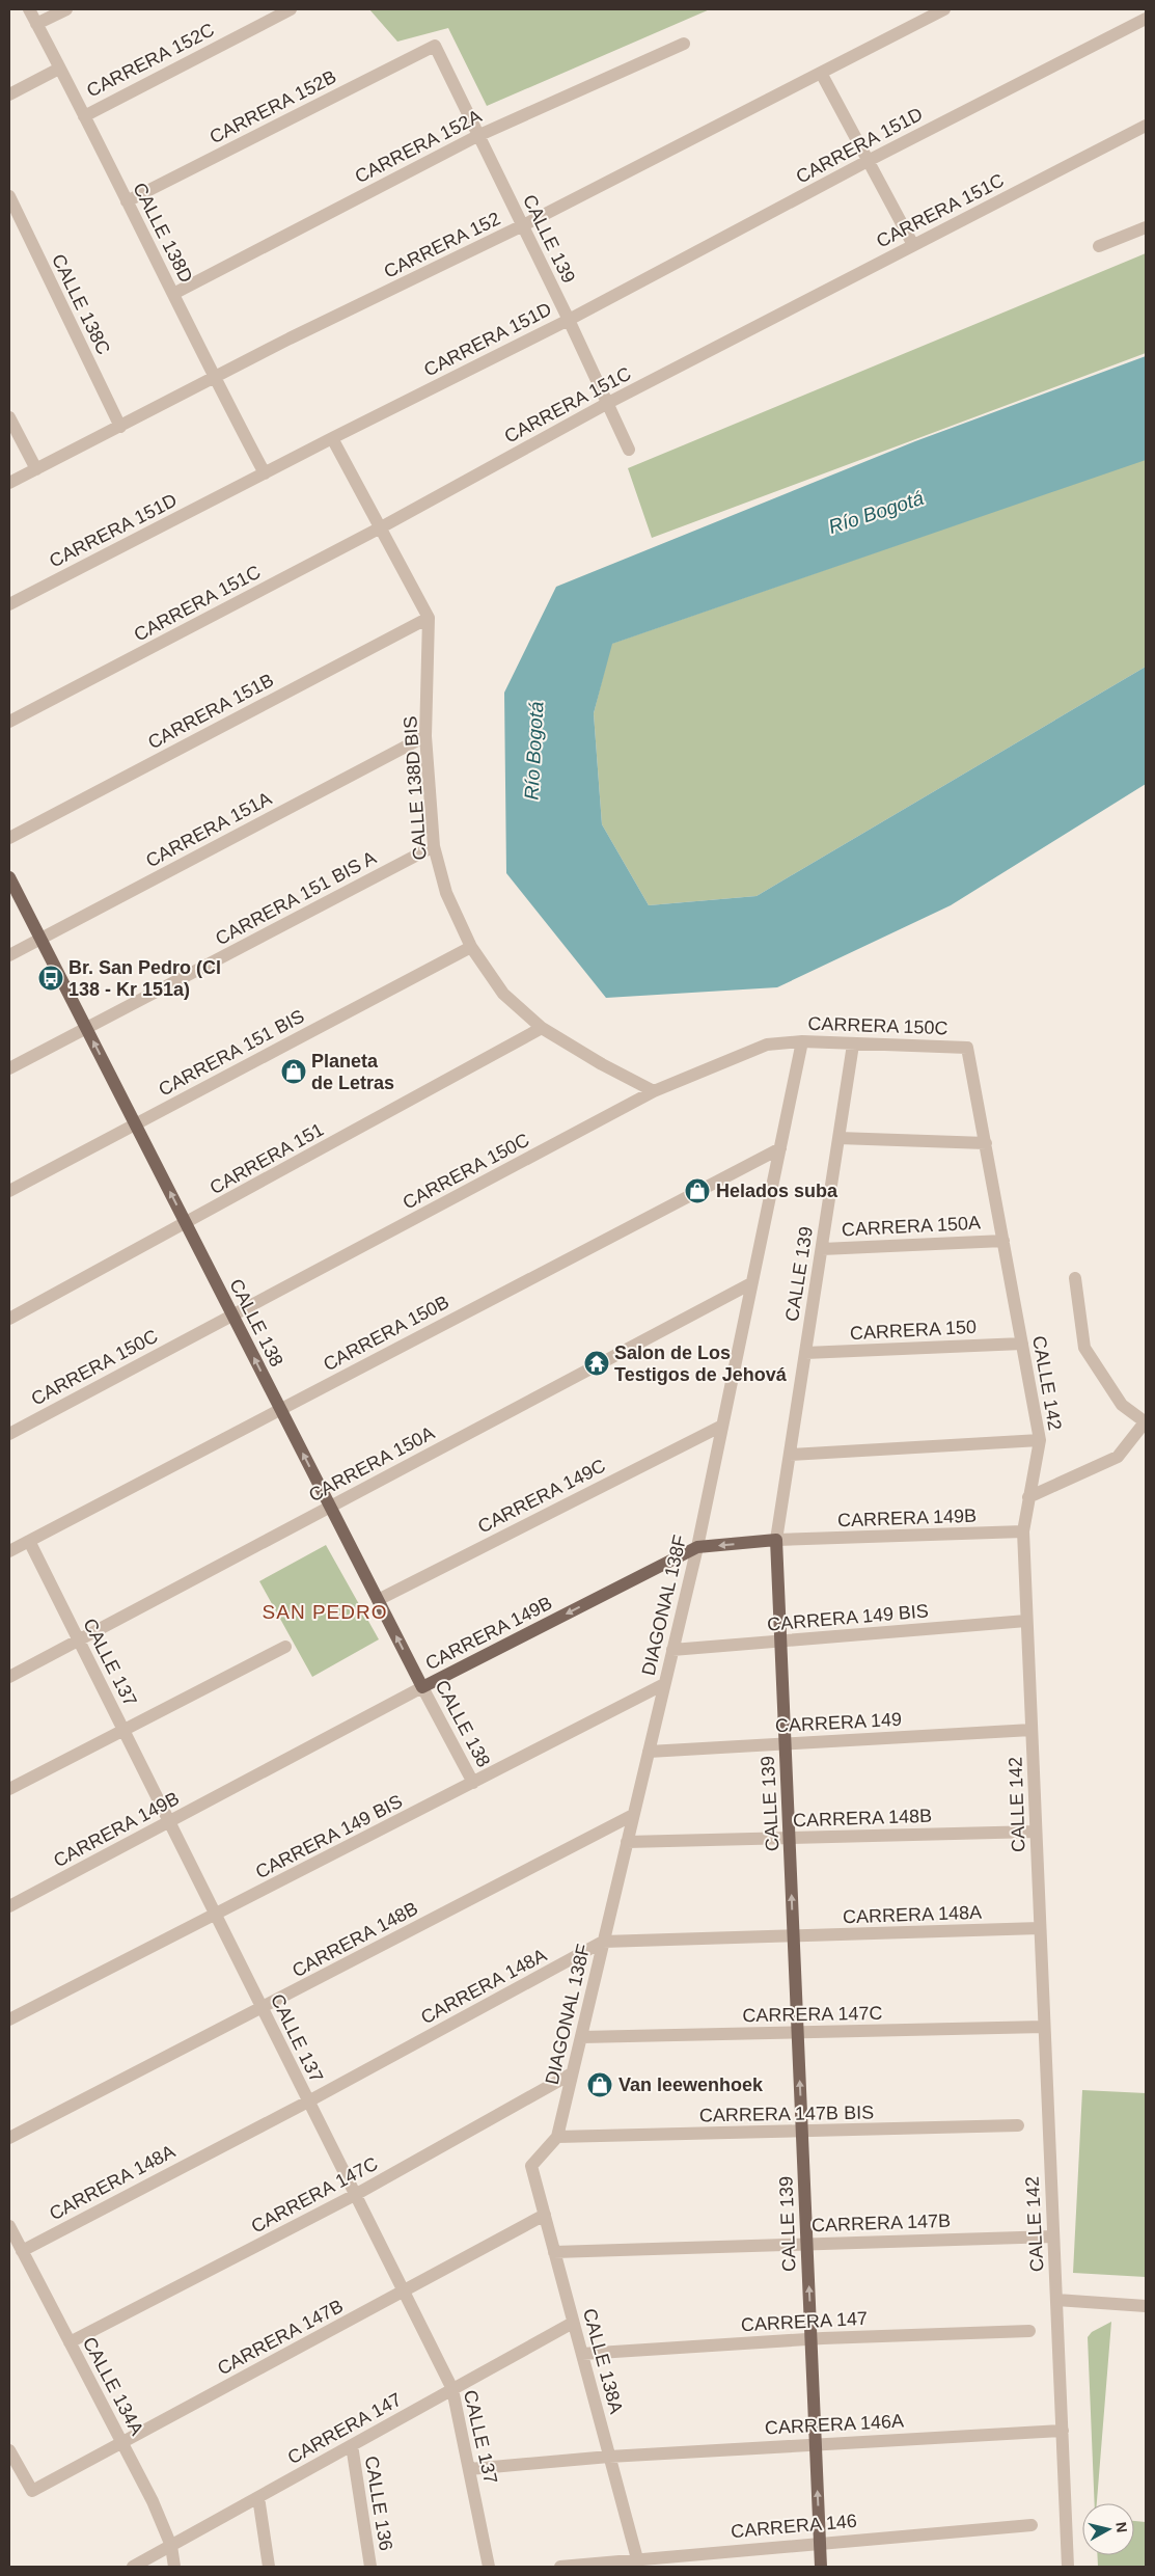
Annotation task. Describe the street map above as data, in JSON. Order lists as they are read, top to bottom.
{
  "streets": {
    "main road": ["CALLE 139", "CALLE 138", "CARRERA 149B"],
    "street": [
      "CARRERA 152C",
      "CARRERA 152B",
      "CARRERA 151D",
      "CARRERA 152A",
      "CARRERA 151C",
      "CALLE 138D",
      "CARRERA 152",
      "CALLE 138C",
      "CARRERA 151B",
      "CALLE 138D BIS",
      "CARRERA 151A",
      "CARRERA 151 BIS A",
      "CARRERA 150C",
      "CARRERA 151 BIS",
      "CARRERA 151",
      "CARRERA 150A",
      "CARRERA 150",
      "CARRERA 150B",
      "CALLE 142",
      "CARRERA 149C",
      "DIAGONAL 138F",
      "CARRERA 149 BIS",
      "CALLE 137",
      "CARRERA 149",
      "CARRERA 148B",
      "CARRERA 148A",
      "CARRERA 147C",
      "CARRERA 147B BIS",
      "CARRERA 147B",
      "CARRERA 147",
      "CALLE 138A",
      "CALLE 134A",
      "CARRERA 146A",
      "CALLE 136",
      "CARRERA 146"
    ]
  },
  "crossings": [
    ["CARRERA 152C", "CALLE 138D"],
    ["CARRERA 152B", "CALLE 138D"],
    ["CARRERA 152B", "CALLE 139"],
    ["CARRERA 151D", "CALLE 138D"],
    ["CARRERA 151D", "CALLE 139"],
    ["CARRERA 151D", "CALLE 138D BIS"],
    ["CARRERA 152A", "CALLE 138D"],
    ["CARRERA 152A", "CALLE 139"],
    ["CARRERA 151C", "CALLE 139"],
    ["CARRERA 151C", "CALLE 138D BIS"],
    ["CALLE 138D", "CARRERA 152"],
    ["CALLE 139", "CARRERA 152"],
    ["CALLE 139", "CARRERA 150C"],
    ["CALLE 139", "CARRERA 150A"],
    ["CALLE 139", "CARRERA 150"],
    ["CALLE 139", "CARRERA 149B"],
    ["CALLE 139", "CARRERA 149 BIS"],
    ["CALLE 139", "CARRERA 149"],
    ["CALLE 139", "CARRERA 148B"],
    ["CALLE 139", "CARRERA 148A"],
    ["CALLE 139", "CARRERA 147C"],
    ["CALLE 139", "CARRERA 147B BIS"],
    ["CALLE 139", "CARRERA 147B"],
    ["CALLE 139", "CARRERA 147"],
    ["CALLE 139", "CARRERA 146A"],
    ["CALLE 139", "CARRERA 146"],
    ["CARRERA 152", "CALLE 138C"],
    ["CARRERA 151B", "CALLE 138D BIS"],
    ["CALLE 138D BIS", "CARRERA 151A"],
    ["CALLE 138D BIS", "CARRERA 151 BIS A"],
    ["CALLE 138D BIS", "CARRERA 150C"],
    ["CALLE 138D BIS", "CARRERA 151 BIS"],
    ["CALLE 138D BIS", "CARRERA 151"],
    ["CARRERA 151A", "CALLE 138"],
    ["CARRERA 151 BIS A", "CALLE 138"],
    ["CARRERA 150C", "CALLE 138"],
    ["CARRERA 150C", "CALLE 142"],
    ["CARRERA 150C", "DIAGONAL 138F"],
    ["CARRERA 151 BIS", "CALLE 138"],
    ["CARRERA 151", "CALLE 138"],
    ["CARRERA 150A", "CALLE 138"],
    ["CARRERA 150A", "CALLE 142"],
    ["CARRERA 150A", "DIAGONAL 138F"],
    ["CARRERA 150A", "CALLE 137"],
    ["CALLE 138", "CARRERA 150B"],
    ["CALLE 138", "CARRERA 149C"],
    ["CALLE 138", "CARRERA 149B"],
    ["CALLE 138", "CARRERA 149 BIS"],
    ["CARRERA 150", "CALLE 142"],
    ["CARRERA 150B", "DIAGONAL 138F"],
    ["CARRERA 150B", "CALLE 137"],
    ["CALLE 142", "CARRERA 149B"],
    ["CALLE 142", "CARRERA 149 BIS"],
    ["CALLE 142", "CARRERA 149"],
    ["CALLE 142", "CARRERA 148B"],
    ["CALLE 142", "CARRERA 148A"],
    ["CALLE 142", "CARRERA 147C"],
    ["CALLE 142", "CARRERA 147B"],
    ["CALLE 142", "CARRERA 146A"],
    ["CARRERA 149C", "DIAGONAL 138F"],
    ["CARRERA 149B", "DIAGONAL 138F"],
    ["CARRERA 149B", "CALLE 137"],
    ["DIAGONAL 138F", "CARRERA 149 BIS"],
    ["DIAGONAL 138F", "CARRERA 149"],
    ["DIAGONAL 138F", "CARRERA 148B"],
    ["DIAGONAL 138F", "CARRERA 148A"],
    ["DIAGONAL 138F", "CARRERA 147C"],
    ["DIAGONAL 138F", "CARRERA 147B BIS"],
    ["DIAGONAL 138F", "CALLE 138A"],
    ["CARRERA 149 BIS", "CALLE 137"],
    ["CALLE 137", "CARRERA 148B"],
    ["CALLE 137", "CARRERA 148A"],
    ["CALLE 137", "CARRERA 147C"],
    ["CALLE 137", "CARRERA 147B"],
    ["CALLE 137", "CARRERA 147"],
    ["CALLE 137", "CARRERA 146A"],
    ["CARRERA 148A", "CALLE 134A"],
    ["CARRERA 147C", "CALLE 134A"],
    ["CARRERA 147B", "CALLE 138A"],
    ["CARRERA 147B", "CALLE 134A"],
    ["CARRERA 147", "CALLE 138A"],
    ["CARRERA 147", "CALLE 134A"],
    ["CARRERA 147", "CALLE 136"],
    ["CALLE 138A", "CARRERA 146A"],
    ["CALLE 138A", "CARRERA 146"]
  ],
  "one_way": ["CALLE 138"],
  "districts": ["SAN PEDRO"],
  "water": ["Río Bogotá"],
  "places": {
    "bus stop": ["Br. San Pedro (Cl 138 - Kr 151a)"],
    "shop": ["Planeta de Letras", "Helados suba", "Van leewenhoek"],
    "temple": ["Salon de Los Testigos de Jehová"]
  },
  "north": "right"
}
